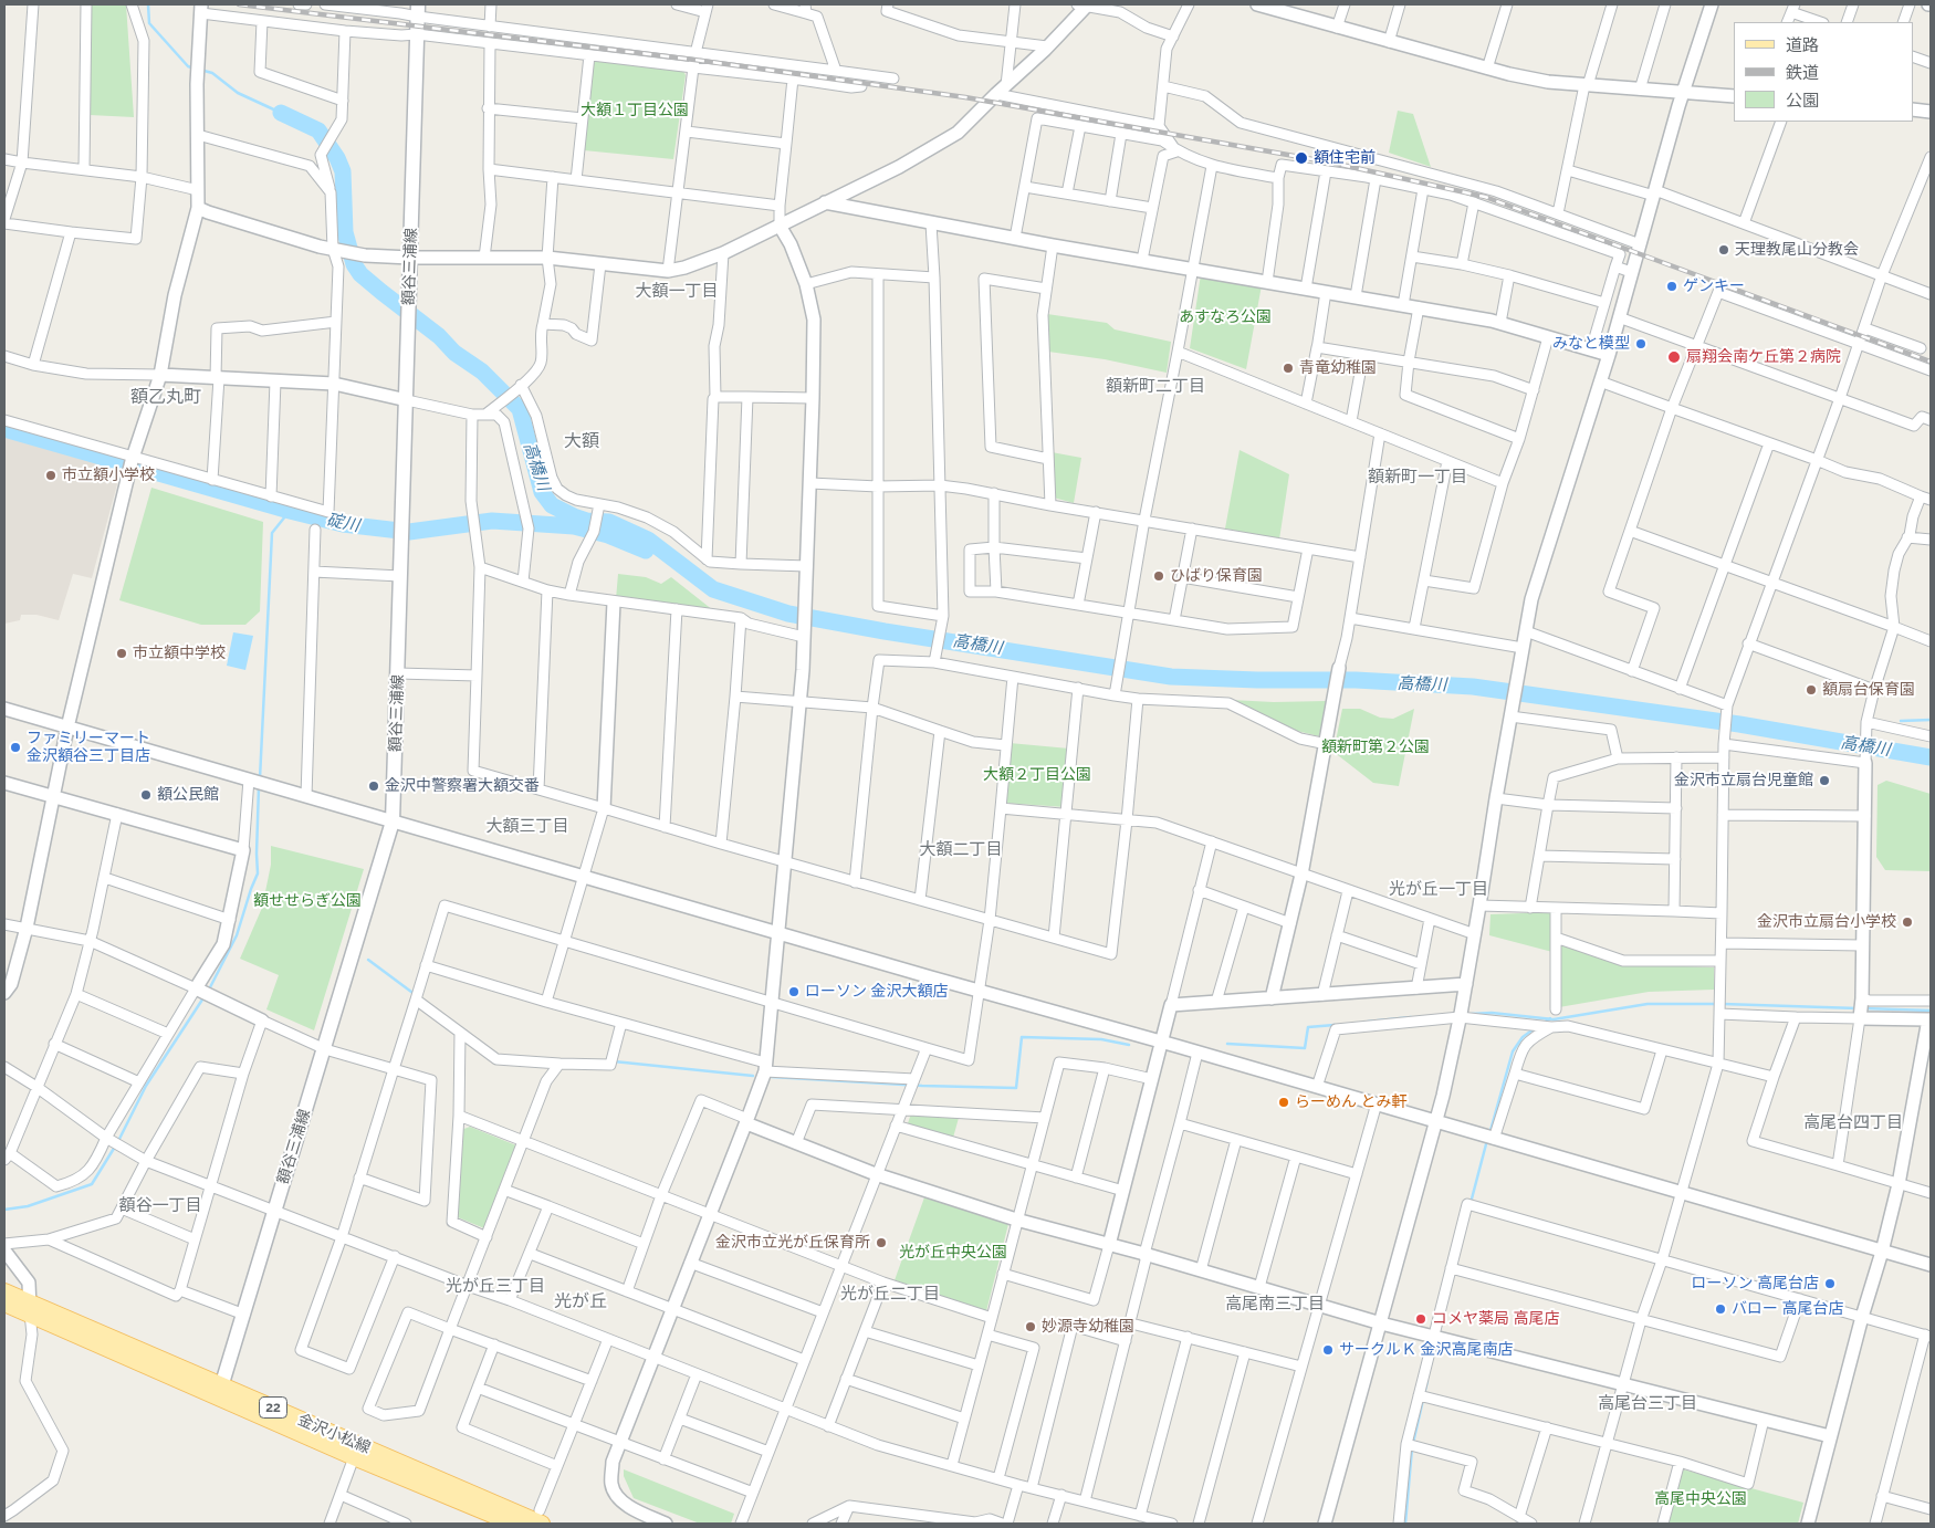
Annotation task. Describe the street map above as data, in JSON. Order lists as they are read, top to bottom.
{
  "streets": {
    "main road": ["額谷三浦線", "22", "金沢小松線"]
  },
  "crossings": [
    ["額谷三浦線", "金沢小松線"]
  ],
  "districts": [
    "大額一丁目",
    "額新町二丁目",
    "額乙丸町",
    "大額",
    "額新町一丁目",
    "大額三丁目",
    "大額二丁目",
    "光が丘一丁目",
    "高尾台四丁目",
    "額谷一丁目",
    "光が丘三丁目",
    "光が丘二丁目",
    "光が丘",
    "高尾南三丁目",
    "高尾台三丁目"
  ],
  "water": ["高橋川", "碇川"],
  "parks": [
    "大額１丁目公園",
    "あすなろ公園",
    "額新町第２公園",
    "大額２丁目公園",
    "額せせらぎ公園",
    "光が丘中央公園",
    "高尾中央公園"
  ],
  "places": [
    "額住宅前",
    "天理教尾山分教会",
    "ゲンキー",
    "みなと模型",
    "扇翔会南ケ丘第２病院",
    "青竜幼稚園",
    "市立額小学校",
    "ひばり保育園",
    "市立額中学校",
    "額扇台保育園",
    "ファミリーマート 金沢額谷三丁目店",
    "金沢市立扇台児童館",
    "金沢中警察署大額交番",
    "額公民館",
    "金沢市立扇台小学校",
    "ローソン 金沢大額店",
    "らーめん とみ軒",
    "金沢市立光が丘保育所",
    "ローソン 高尾台店",
    "バロー 高尾台店",
    "コメヤ薬局 高尾店",
    "妙源寺幼稚園",
    "サークルＫ 金沢高尾南店"
  ],
  "legend": ["道路", "鉄道", "公園"]
}
